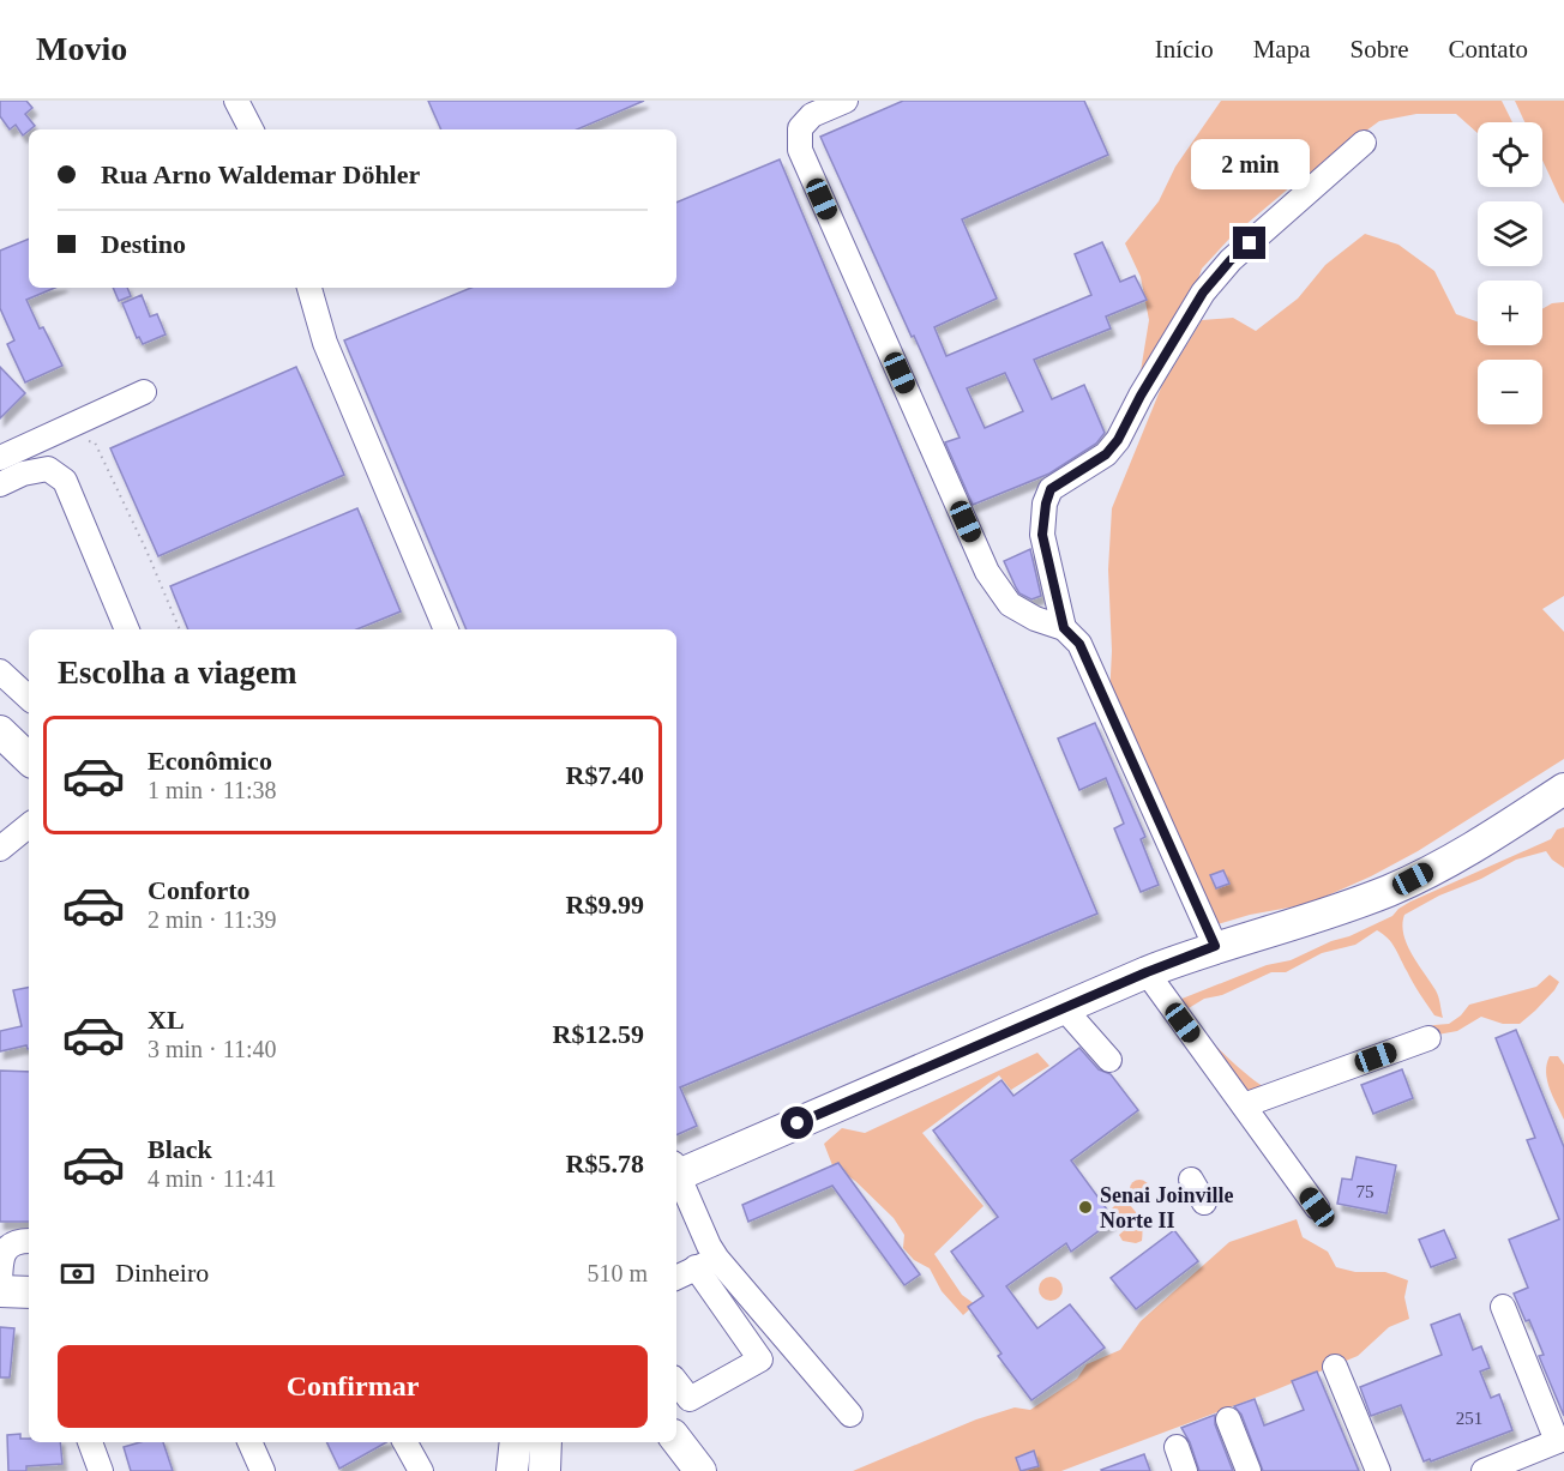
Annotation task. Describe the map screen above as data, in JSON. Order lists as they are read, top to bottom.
{
  "places": ["Senai Joinville Norte II"],
  "house_numbers": ["75", "251"],
  "page": {
    "header": "Movio",
    "nav": [
      "Início",
      "Mapa",
      "Sobre",
      "Contato"
    ],
    "map_buttons": ["+", "−"],
    "banner": ["Rua Arno Waldemar Döhler", "Destino"],
    "bubble": "2 min",
    "heading": "Escolha a viagem",
    "list": [
      {
        "name": "Econômico",
        "note": "1 min · 11:38",
        "value": "R$7.40"
      },
      {
        "name": "Conforto",
        "note": "2 min · 11:39",
        "value": "R$9.99"
      },
      {
        "name": "XL",
        "note": "3 min · 11:40",
        "value": "R$12.59"
      },
      {
        "name": "Black",
        "note": "4 min · 11:41",
        "value": "R$5.78"
      }
    ],
    "pay": ["Dinheiro", "510 m"],
    "buttons": "Confirmar"
  }
}
